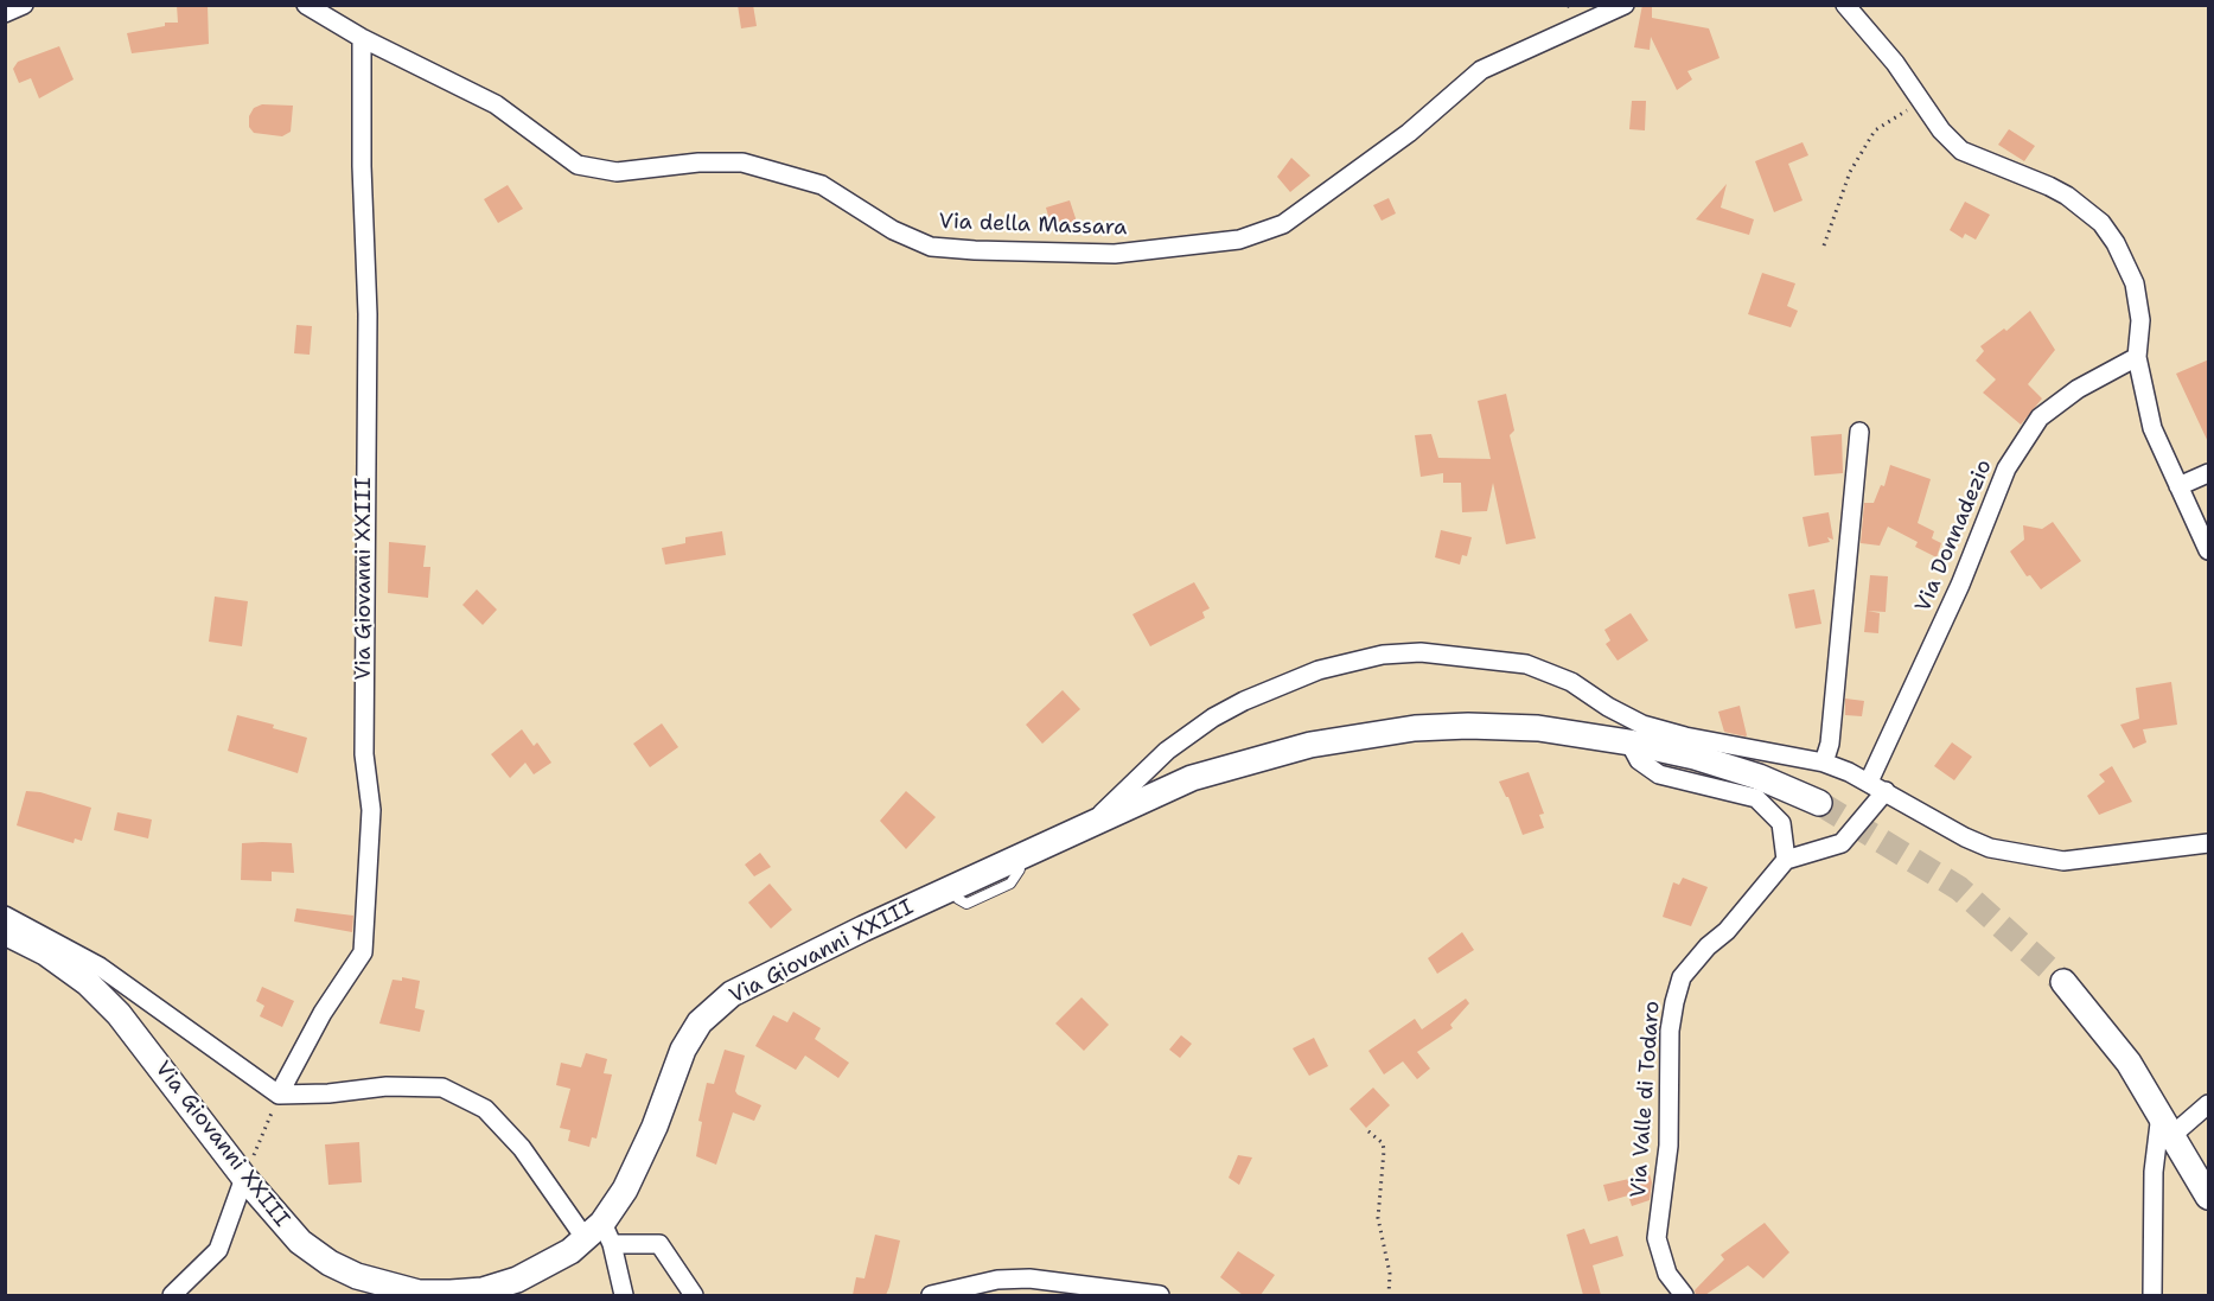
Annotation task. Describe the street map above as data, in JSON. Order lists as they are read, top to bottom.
{
  "streets": {
    "main road": ["Via Giovanni XXIII"],
    "street": ["Via della Massara", "Via Donnadezio", "Via Valle di Todaro"]
  },
  "crossings": [
    ["Via della Massara", "Via Giovanni XXIII"],
    ["Via Donnadezio", "Via Giovanni XXIII"]
  ]
}
